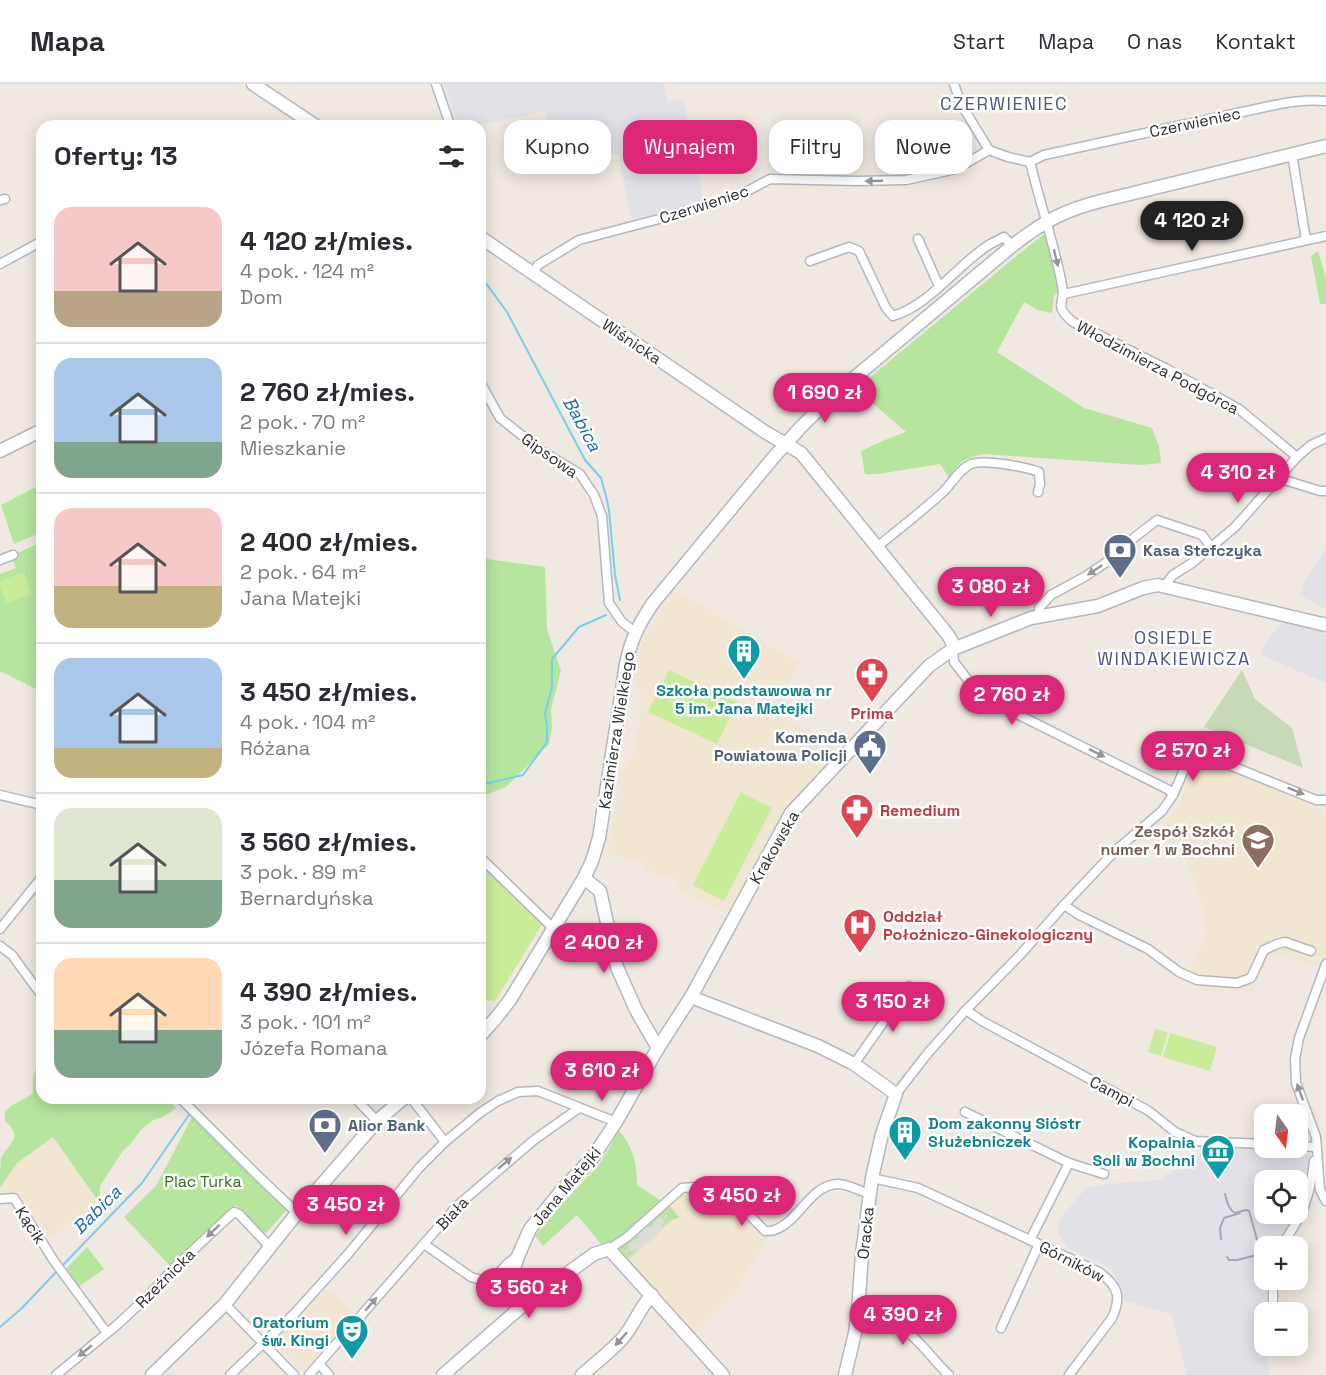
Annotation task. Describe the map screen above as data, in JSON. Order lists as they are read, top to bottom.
{
  "streets": {
    "street": [
      "Czerwieniec",
      "Wiśnicka",
      "Włodzimierza Podgórca",
      "Gipsowa",
      "Kazimierza Wielkiego",
      "Krakowska",
      "Campi",
      "Jana Matejki",
      "Biała",
      "Kącik",
      "Oracka",
      "Górników",
      "Rzeźnicka"
    ]
  },
  "crossings": [
    ["Czerwieniec", "Wiśnicka"],
    ["Czerwieniec", "Włodzimierza Podgórca"],
    ["Wiśnicka", "Kazimierza Wielkiego"],
    ["Wiśnicka", "Krakowska"],
    ["Włodzimierza Podgórca", "Kazimierza Wielkiego"],
    ["Gipsowa", "Kazimierza Wielkiego"],
    ["Krakowska", "Jana Matejki"],
    ["Kącik", "Rzeźnicka"],
    ["Oracka", "Górników"]
  ],
  "one_way": ["Czerwieniec"],
  "districts": ["CZERWIENIEC", "OSIEDLE WINDAKIEWICZA"],
  "water": ["Babica"],
  "parks": ["Plac Turka"],
  "places": {
    "bank": ["Kasa Stefczyka", "Alior Bank"],
    "building": ["Szkoła podstawowa nr 5 im. Jana Matejki", "Dom zakonny Sióstr Służebniczek"],
    "pharmacy": ["Prima", "Remedium"],
    "public building": ["Komenda Powiatowa Policji"],
    "school or university": ["Zespół Szkół numer 1 w Bochni"],
    "hospital": ["Oddział Położniczo-Ginekologiczny"],
    "museum": ["Kopalnia Soli w Bochni"],
    "theatre": ["Oratorium św. Kingi"]
  },
  "north": "bottom",
  "page": {
    "header": "Mapa",
    "nav": [
      "Start",
      "Mapa",
      "O nas",
      "Kontakt"
    ],
    "chip": [
      "Kupno",
      "Wynajem",
      "Filtry",
      "Nowe"
    ],
    "heading": "Oferty: 13",
    "list": [
      {
        "name": "4 120 zł/mies.",
        "note": "4 pok. · 124 m² · Dom"
      },
      {
        "name": "2 760 zł/mies.",
        "note": "2 pok. · 70 m² · Mieszkanie"
      },
      {
        "name": "2 400 zł/mies.",
        "note": "2 pok. · 64 m² · Jana Matejki"
      },
      {
        "name": "3 450 zł/mies.",
        "note": "4 pok. · 104 m² · Różana"
      },
      {
        "name": "3 560 zł/mies.",
        "note": "3 pok. · 89 m² · Bernardyńska"
      },
      {
        "name": "4 390 zł/mies.",
        "note": "3 pok. · 101 m² · Józefa Romana"
      }
    ],
    "price": [
      "4 120 zł",
      "1 690 zł",
      "4 310 zł",
      "3 080 zł",
      "2 760 zł",
      "2 570 zł",
      "2 400 zł",
      "3 150 zł",
      "3 610 zł",
      "3 450 zł",
      "3 450 zł",
      "3 560 zł",
      "4 390 zł"
    ],
    "map_buttons": ["+", "−"]
  }
}
